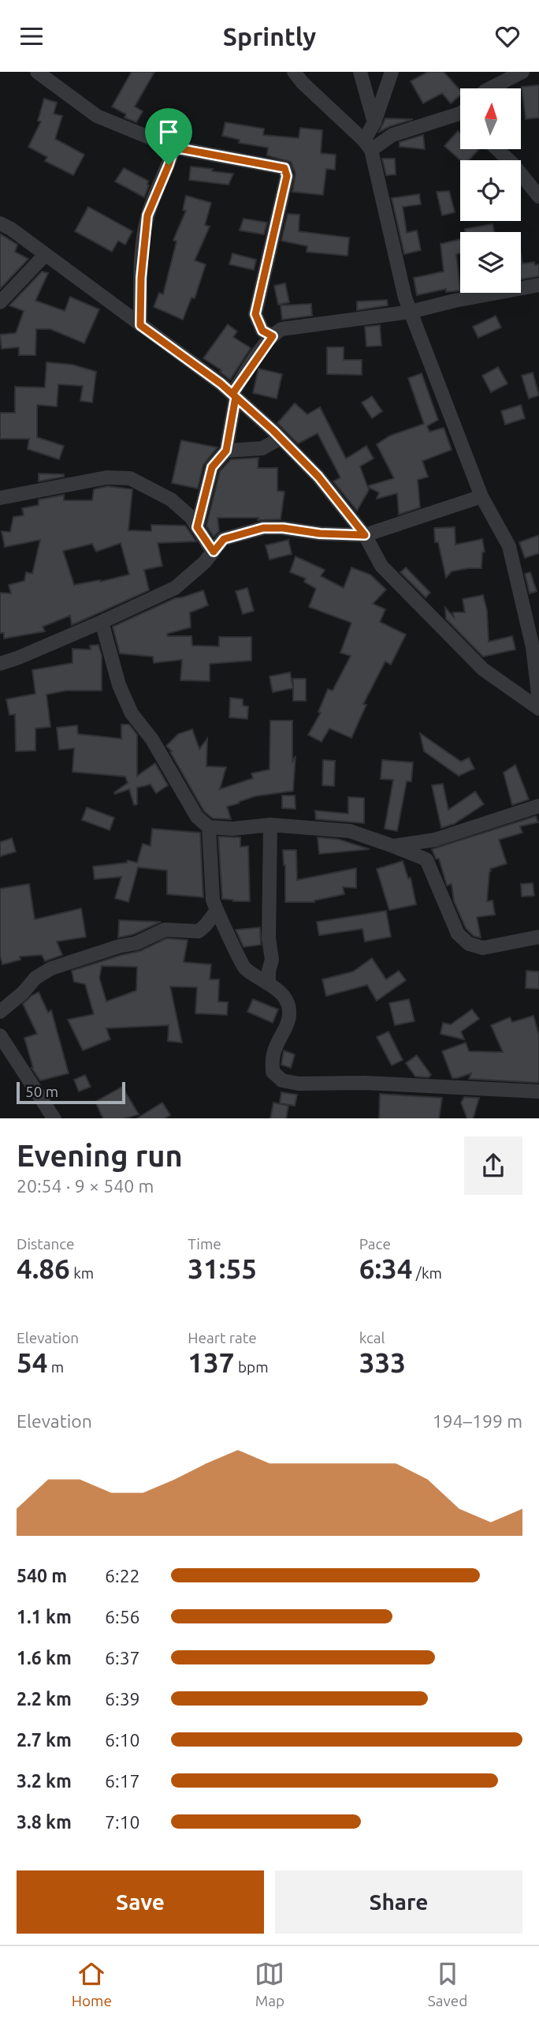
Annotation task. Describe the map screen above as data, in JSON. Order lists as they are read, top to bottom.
{
  "scale_bar": "50 m",
  "north": "top",
  "page": {
    "header": "Sprintly",
    "scale": "50 m",
    "heading": ["Evening run", "20:54 · 9 × 540 m"],
    "stats": [
      ["Distance", "4.86 km"],
      ["Time", "31:55"],
      ["Pace", "6:34 /km"],
      ["Elevation", "54 m"],
      ["Heart rate", "137 bpm"],
      ["kcal", "333"]
    ],
    "chart": ["Elevation", "194–199 m"],
    "list": [
      {
        "name": "540 m",
        "note": "6:22"
      },
      {
        "name": "1.1 km",
        "note": "6:56"
      },
      {
        "name": "1.6 km",
        "note": "6:37"
      },
      {
        "name": "2.2 km",
        "note": "6:39"
      },
      {
        "name": "2.7 km",
        "note": "6:10"
      },
      {
        "name": "3.2 km",
        "note": "6:17"
      },
      {
        "name": "3.8 km",
        "note": "7:10"
      }
    ],
    "buttons": ["Save", "Share"],
    "tabs": ["Home", "Map", "Saved"]
  }
}
